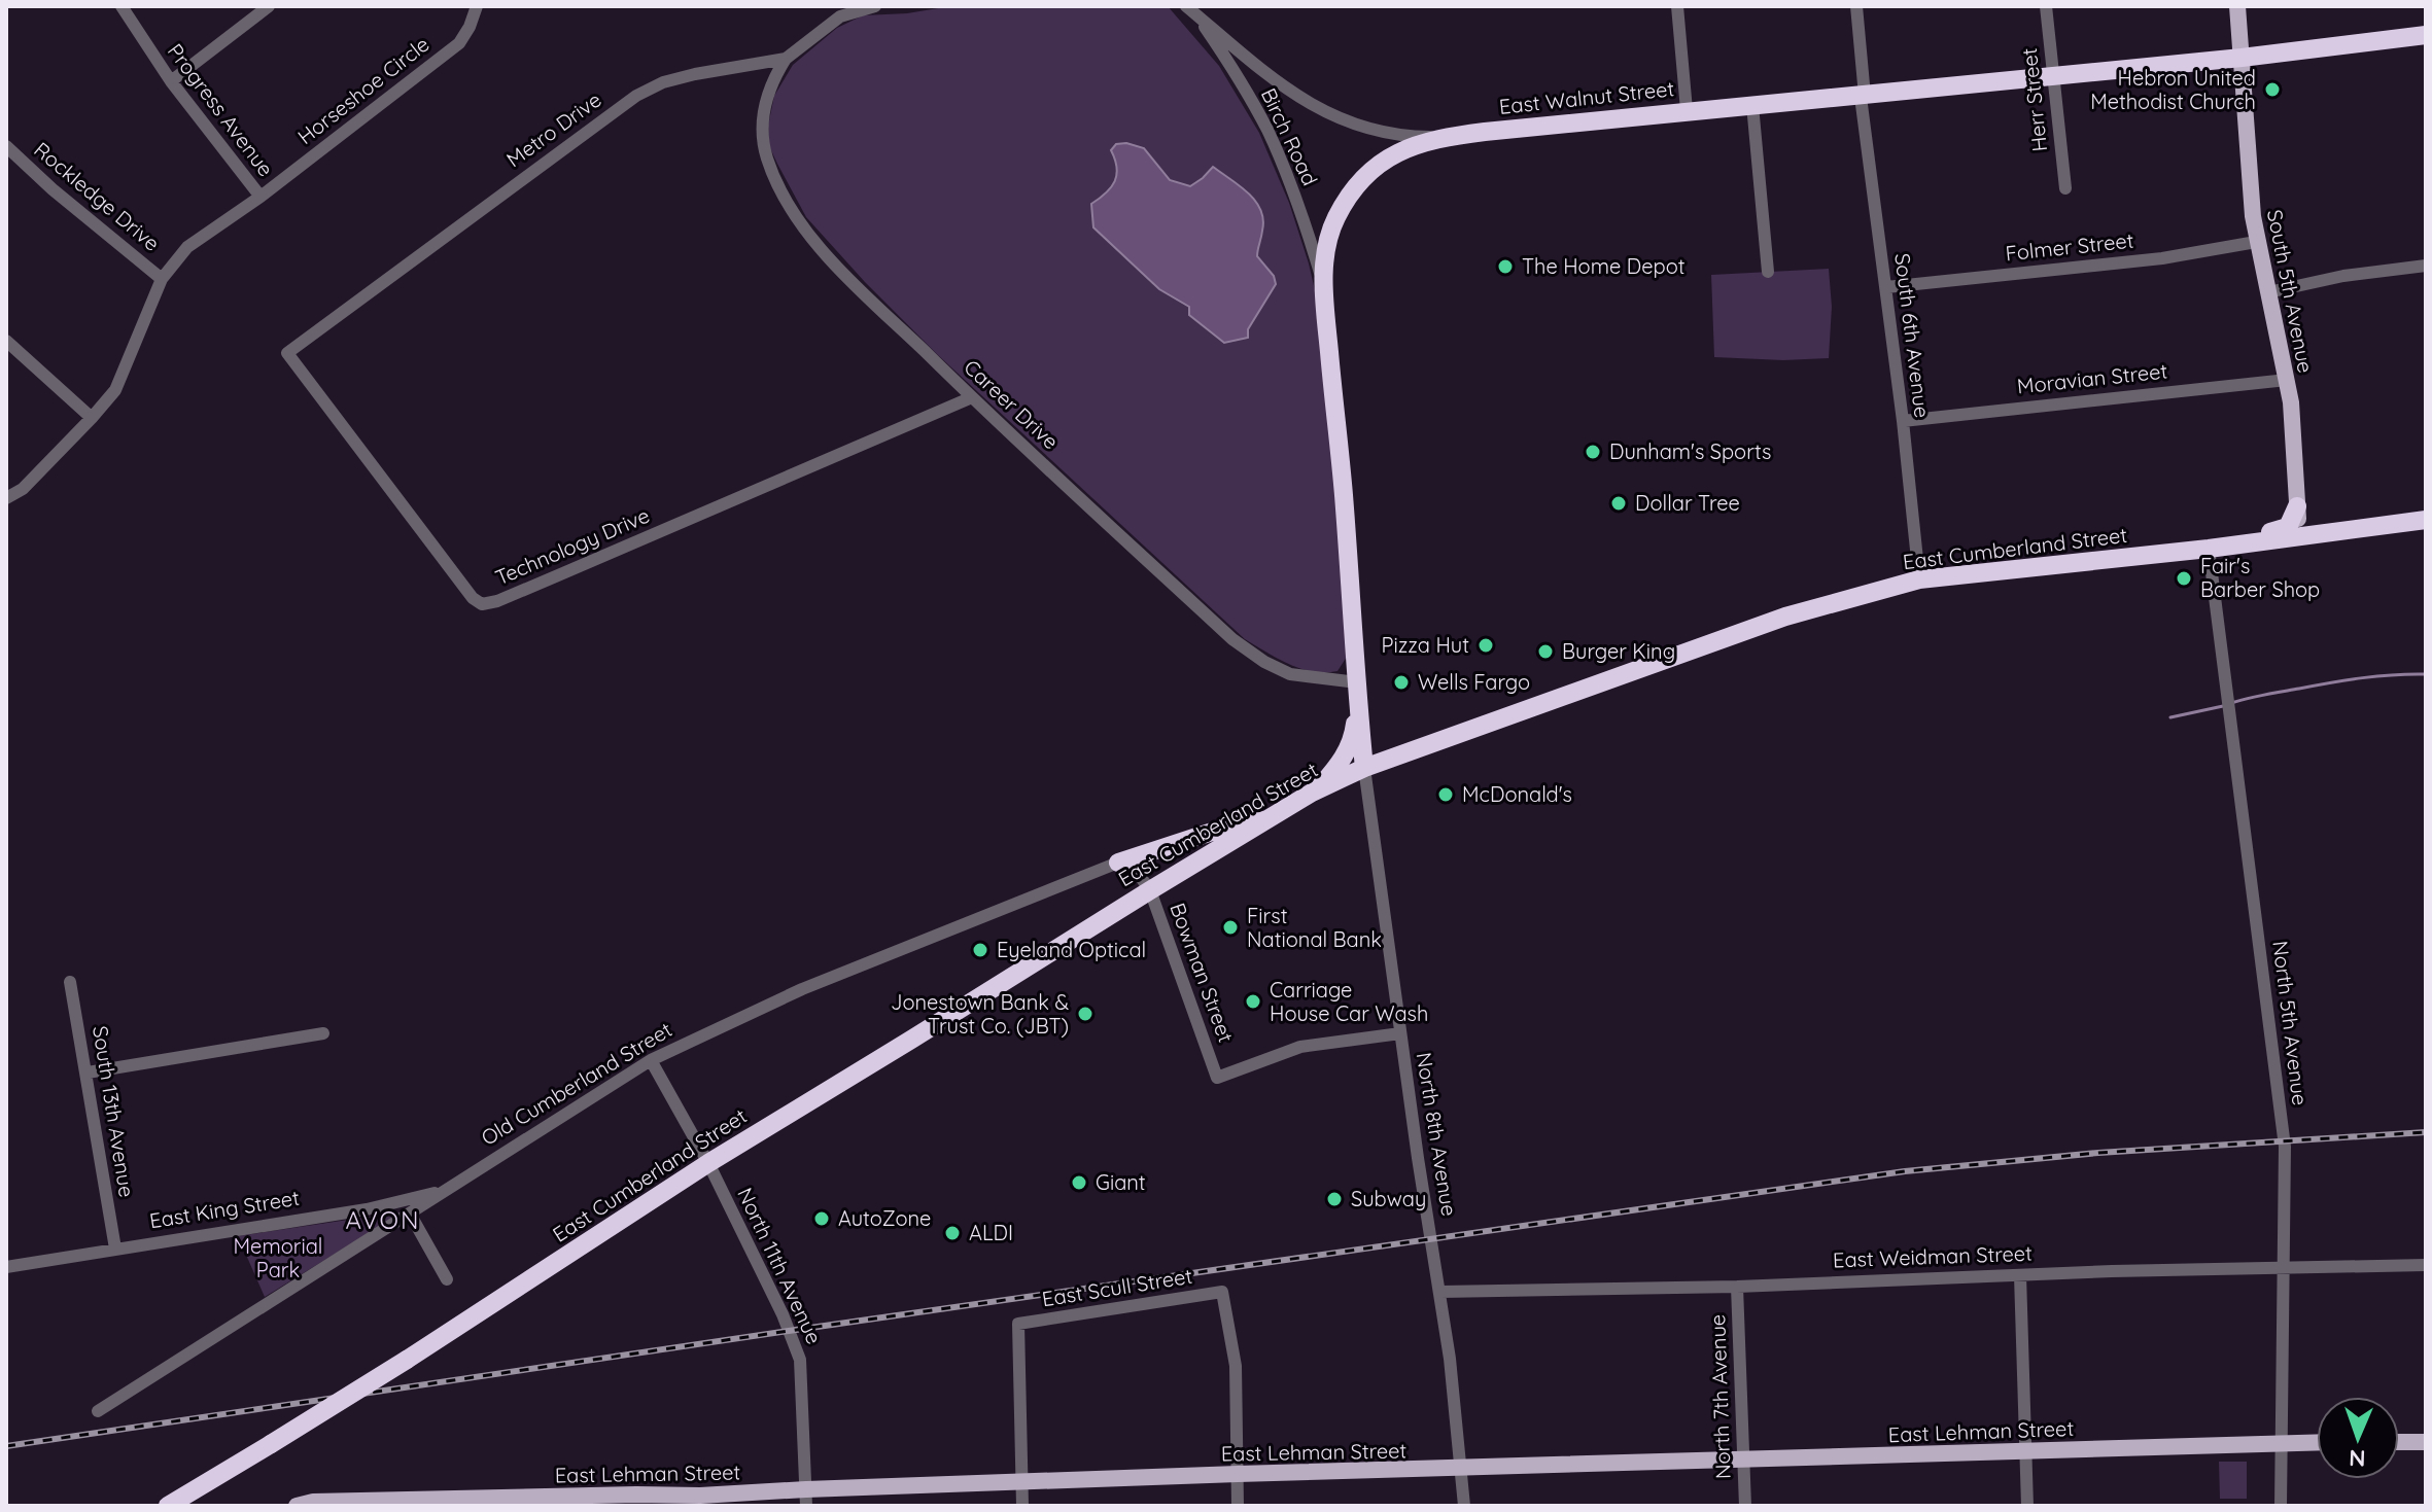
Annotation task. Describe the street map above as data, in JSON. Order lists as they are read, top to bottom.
{
  "streets": {
    "highway": ["East Walnut Street", "East Cumberland Street"],
    "main road": ["South 5th Avenue", "East Lehman Street"],
    "street": [
      "Horseshoe Circle",
      "Herr Street",
      "Progress Avenue",
      "Metro Drive",
      "Birch Road",
      "Rockledge Drive",
      "Folmer Street",
      "South 6th Avenue",
      "Moravian Street",
      "Career Drive",
      "Technology Drive",
      "Bowman Street",
      "North 5th Avenue",
      "Old Cumberland Street",
      "South 13th Avenue",
      "North 8th Avenue",
      "East King Street",
      "East Weidman Street",
      "North 11th Avenue",
      "East Scull Street",
      "North 7th Avenue"
    ]
  },
  "crossings": [
    ["Horseshoe Circle", "Progress Avenue"],
    ["East Walnut Street", "Herr Street"],
    ["East Walnut Street", "Birch Road"],
    ["East Walnut Street", "South 5th Avenue"],
    ["East Walnut Street", "South 6th Avenue"],
    ["East Walnut Street", "Career Drive"],
    ["East Walnut Street", "East Cumberland Street"],
    ["East Walnut Street", "North 8th Avenue"],
    ["Metro Drive", "Career Drive"],
    ["Metro Drive", "Technology Drive"],
    ["Folmer Street", "South 5th Avenue"],
    ["Folmer Street", "South 6th Avenue"],
    ["South 5th Avenue", "Moravian Street"],
    ["South 5th Avenue", "East Cumberland Street"],
    ["South 6th Avenue", "Moravian Street"],
    ["South 6th Avenue", "East Cumberland Street"],
    ["Career Drive", "Technology Drive"],
    ["East Cumberland Street", "Bowman Street"],
    ["East Cumberland Street", "North 5th Avenue"],
    ["East Cumberland Street", "North 8th Avenue"],
    ["East Cumberland Street", "North 11th Avenue"],
    ["Bowman Street", "North 8th Avenue"],
    ["North 5th Avenue", "East Weidman Street"],
    ["North 5th Avenue", "East Lehman Street"],
    ["Old Cumberland Street", "East King Street"],
    ["Old Cumberland Street", "North 11th Avenue"],
    ["South 13th Avenue", "East King Street"],
    ["North 8th Avenue", "East Weidman Street"],
    ["North 8th Avenue", "East Lehman Street"],
    ["East Weidman Street", "North 7th Avenue"],
    ["North 11th Avenue", "East Lehman Street"],
    ["East Scull Street", "East Lehman Street"],
    ["North 7th Avenue", "East Lehman Street"]
  ],
  "districts": ["AVON"],
  "parks": ["Memorial Park"],
  "places": [
    "Hebron United Methodist Church",
    "The Home Depot",
    "Dunham's Sports",
    "Dollar Tree",
    "Fair's Barber Shop",
    "Pizza Hut",
    "Burger King",
    "Wells Fargo",
    "McDonald's",
    "First National Bank",
    "Eyeland Optical",
    "Carriage House Car Wash",
    "Jonestown Bank & Trust Co. (JBT)",
    "Giant",
    "Subway",
    "AutoZone",
    "ALDI"
  ],
  "north": "bottom"
}
